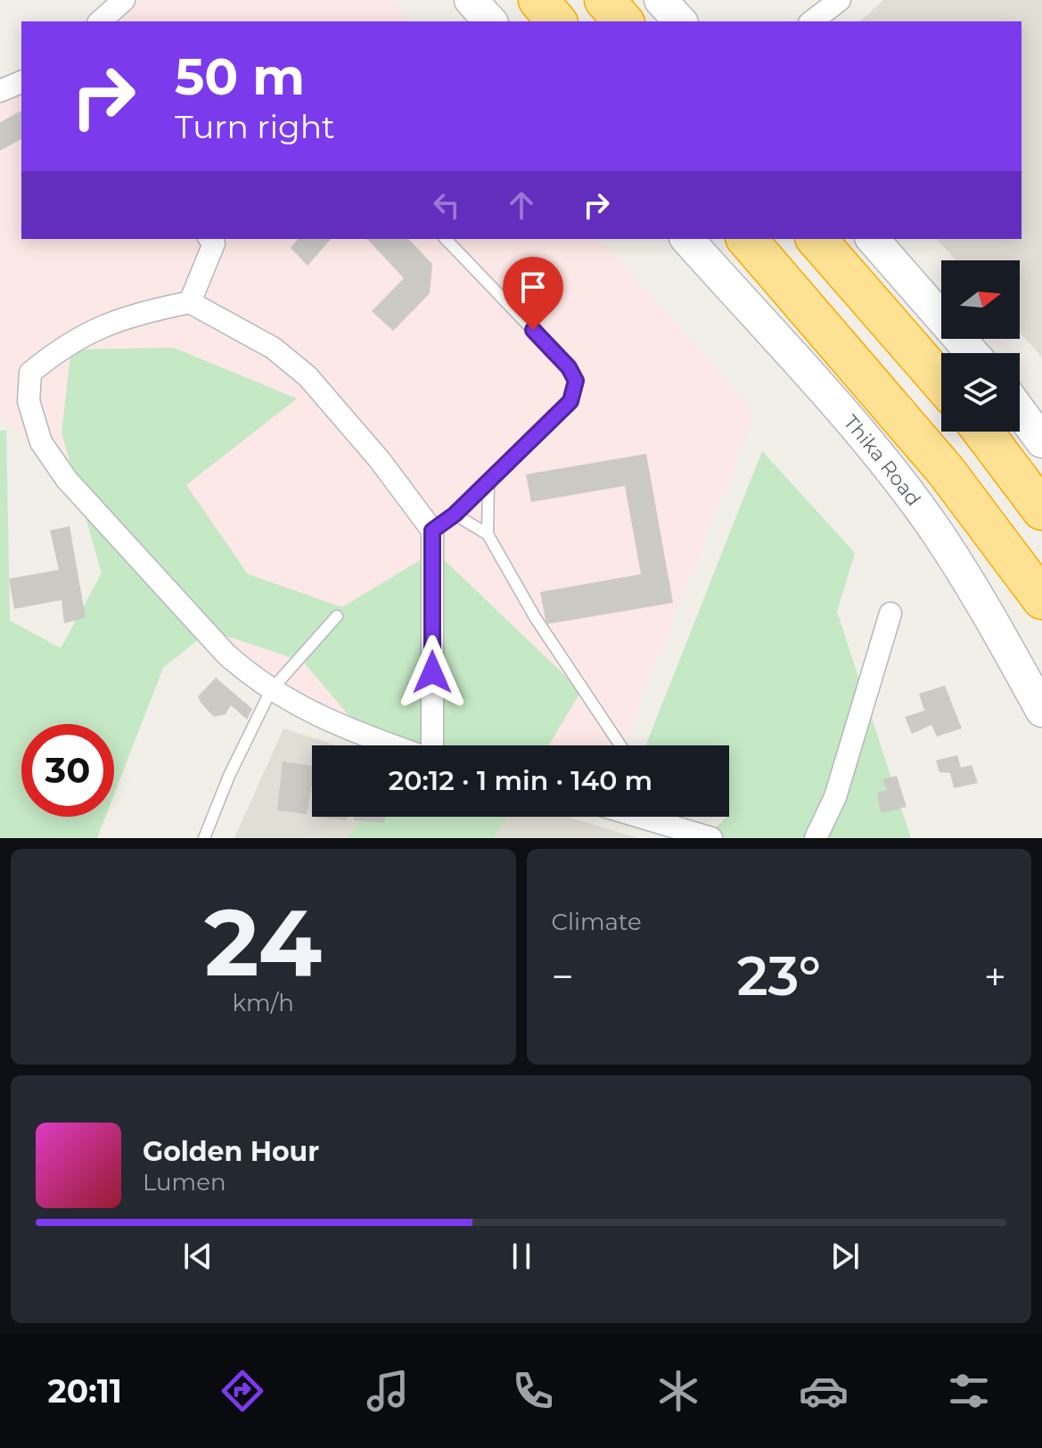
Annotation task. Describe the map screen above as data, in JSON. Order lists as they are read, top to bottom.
{
  "streets": {
    "main road": ["Thika Road"]
  },
  "north": "right",
  "page": {
    "turn": ["50 m", "Turn right"],
    "limit": "30",
    "trip": "20:12 · 1 min · 140 m",
    "tile": [
      ["24", "km/h"],
      "Climate"
    ],
    "heat": ["−", "23°", "+"],
    "song": ["Golden Hour", "Lumen"],
    "tabs": "20:11"
  }
}
